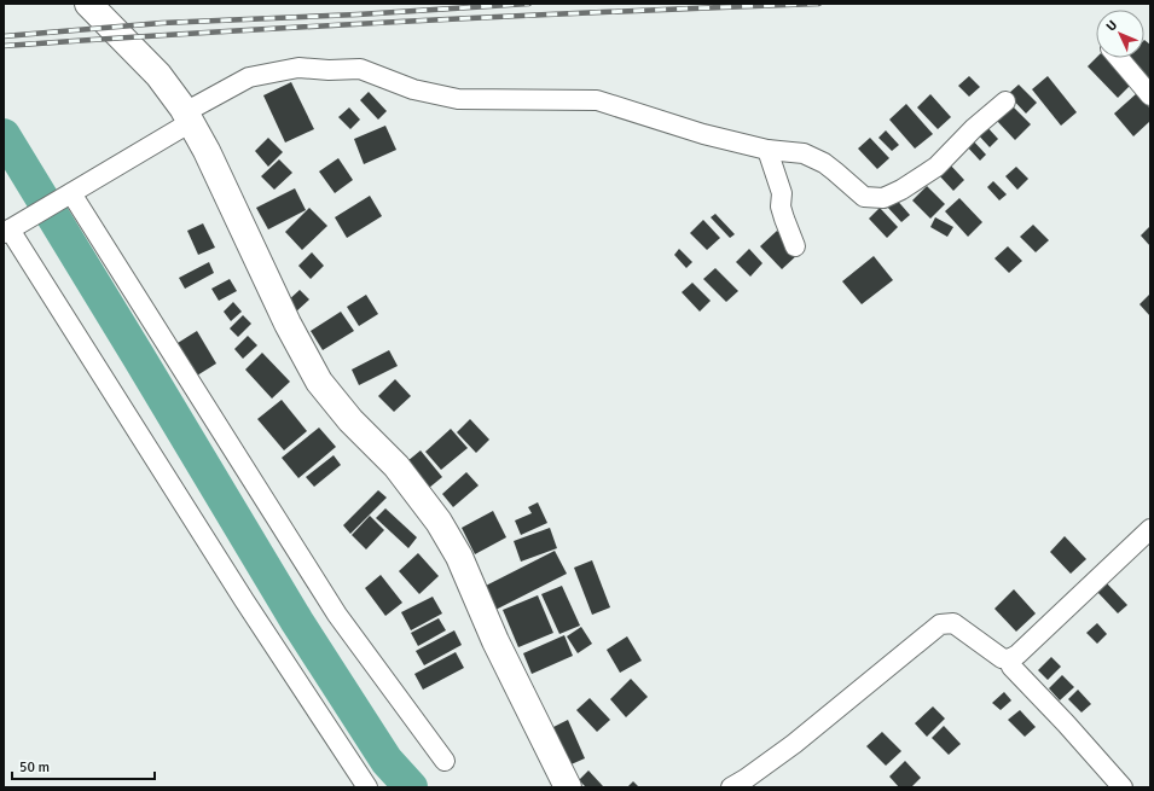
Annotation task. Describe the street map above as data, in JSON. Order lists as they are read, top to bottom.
{
  "scale_bar": "50 m",
  "north": "top left"
}
